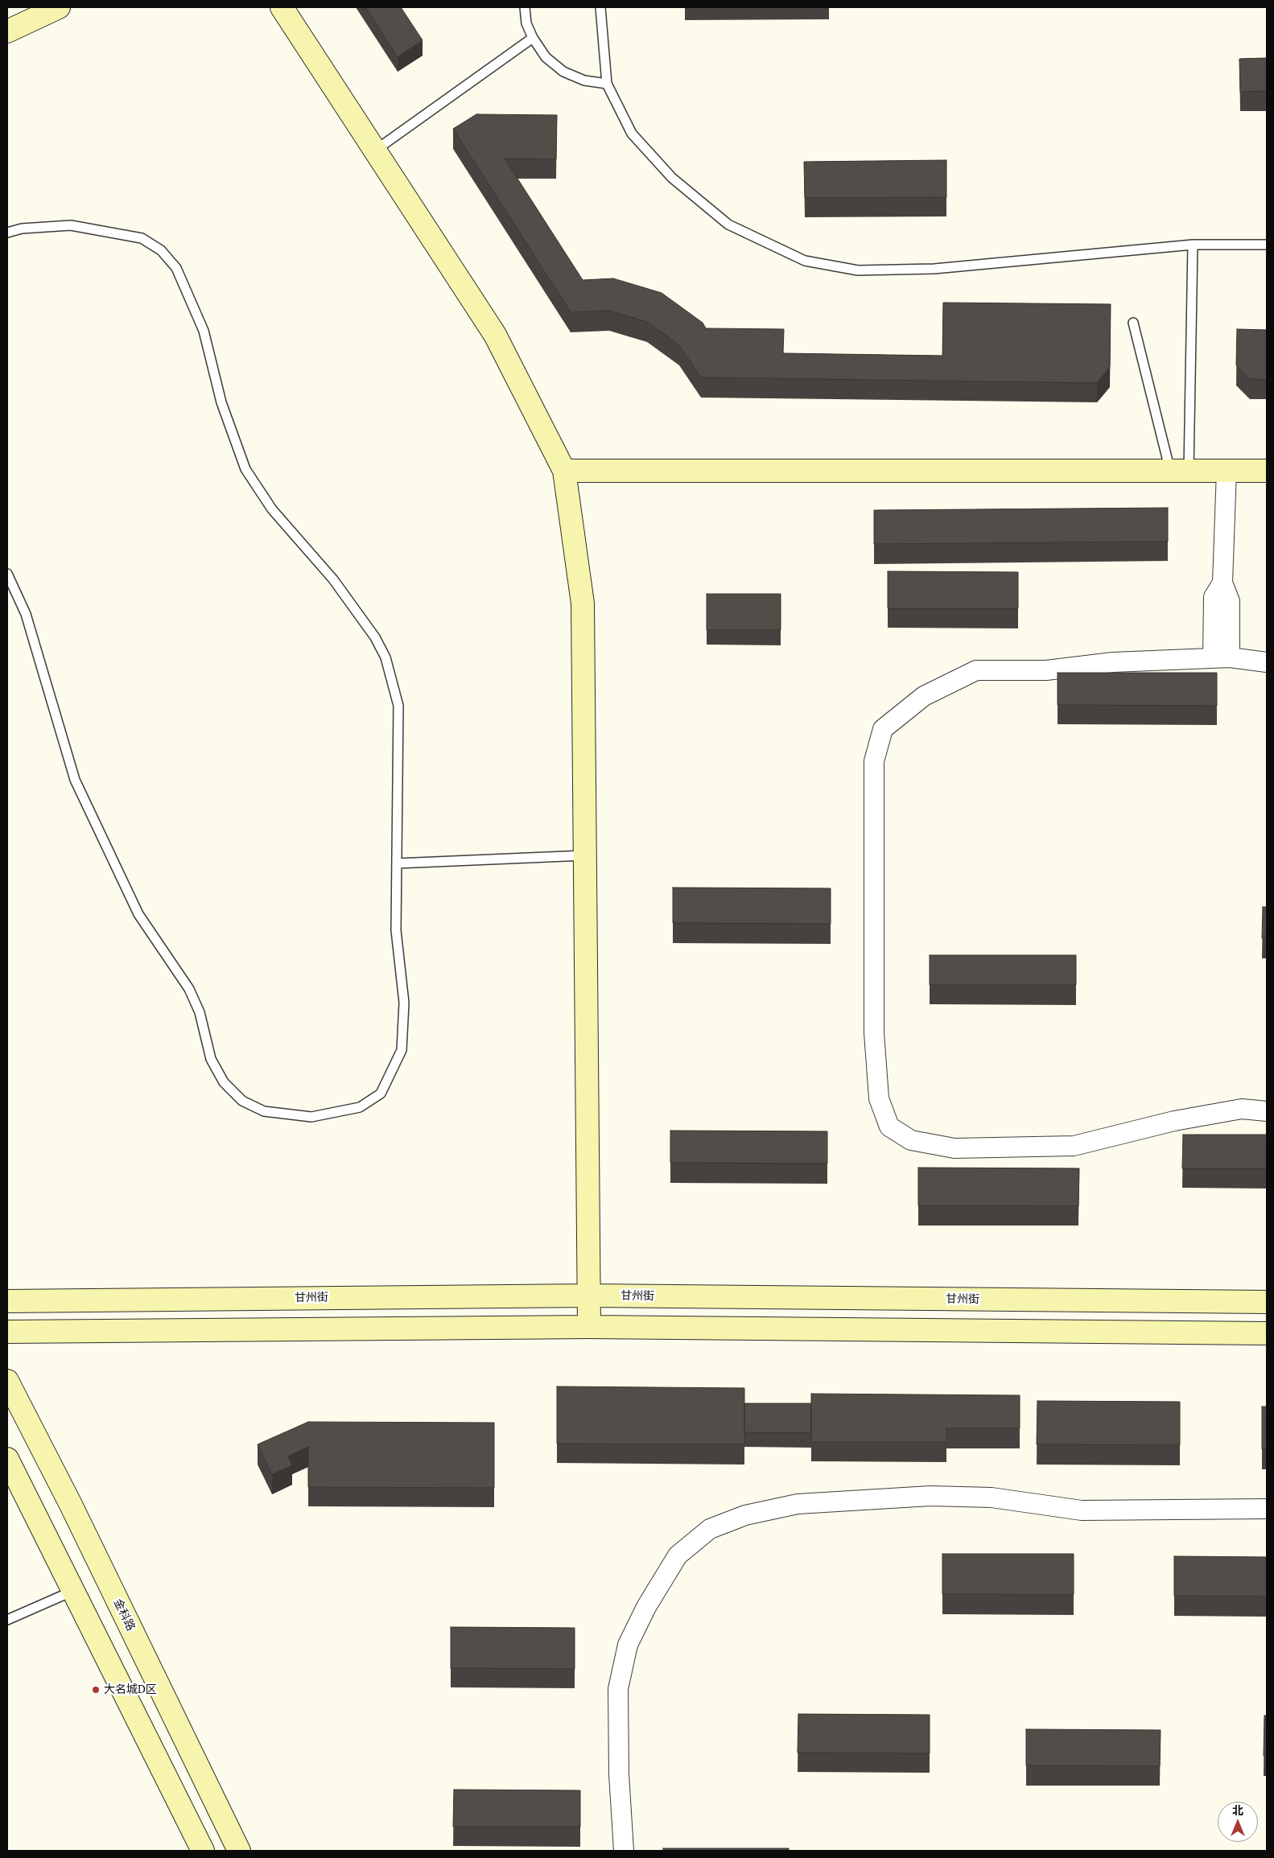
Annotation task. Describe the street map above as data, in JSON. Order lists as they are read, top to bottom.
{
  "streets": {
    "street": ["甘州街", "金科路"]
  },
  "places": ["大名城D区"],
  "north": "top"
}
